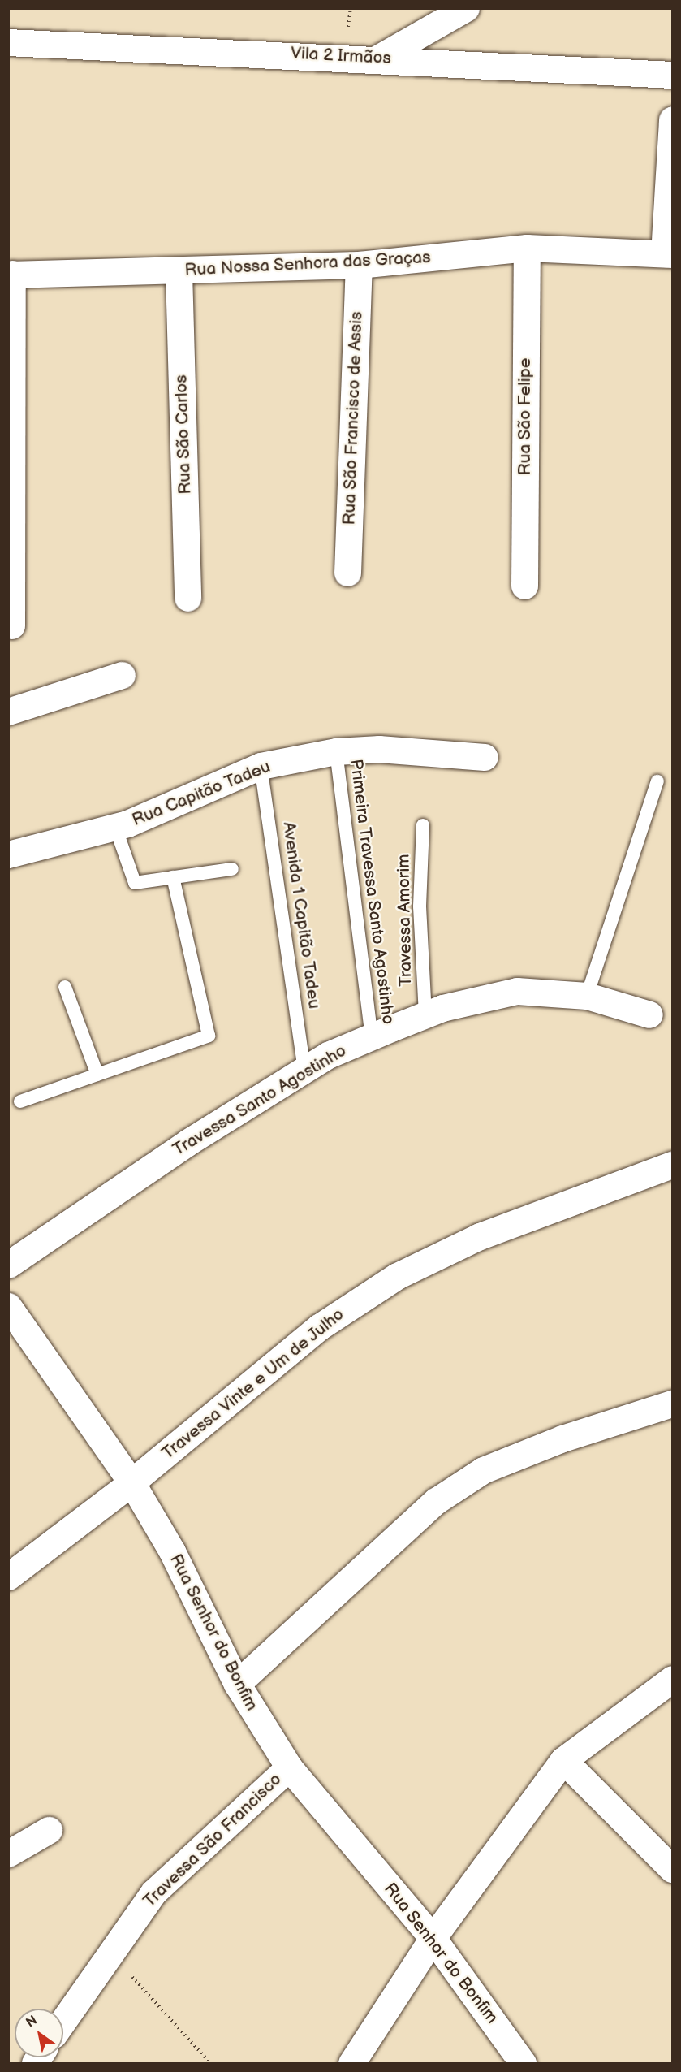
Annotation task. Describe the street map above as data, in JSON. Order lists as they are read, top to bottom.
{
  "streets": {
    "street": [
      "Vila 2 Irmãos",
      "Rua Nossa Senhora das Graças",
      "Rua São Felipe",
      "Rua São Francisco de Assis",
      "Rua São Carlos",
      "Rua Capitão Tadeu",
      "Travessa Santo Agostinho",
      "Travessa Vinte e Um de Julho",
      "Rua Senhor do Bonfim",
      "Travessa São Francisco"
    ],
    "lane": ["Primeira Travessa Santo Agostinho", "Avenida 1 Capitão Tadeu", "Travessa Amorim"]
  },
  "crossings": [
    ["Rua Nossa Senhora das Graças", "Rua São Felipe"],
    ["Rua Nossa Senhora das Graças", "Rua São Francisco de Assis"],
    ["Rua Nossa Senhora das Graças", "Rua São Carlos"],
    ["Rua Capitão Tadeu", "Primeira Travessa Santo Agostinho"],
    ["Rua Capitão Tadeu", "Avenida 1 Capitão Tadeu"],
    ["Primeira Travessa Santo Agostinho", "Travessa Santo Agostinho"],
    ["Avenida 1 Capitão Tadeu", "Travessa Santo Agostinho"],
    ["Travessa Amorim", "Travessa Santo Agostinho"],
    ["Travessa Vinte e Um de Julho", "Rua Senhor do Bonfim"],
    ["Rua Senhor do Bonfim", "Travessa São Francisco"]
  ],
  "north": "top left"
}
